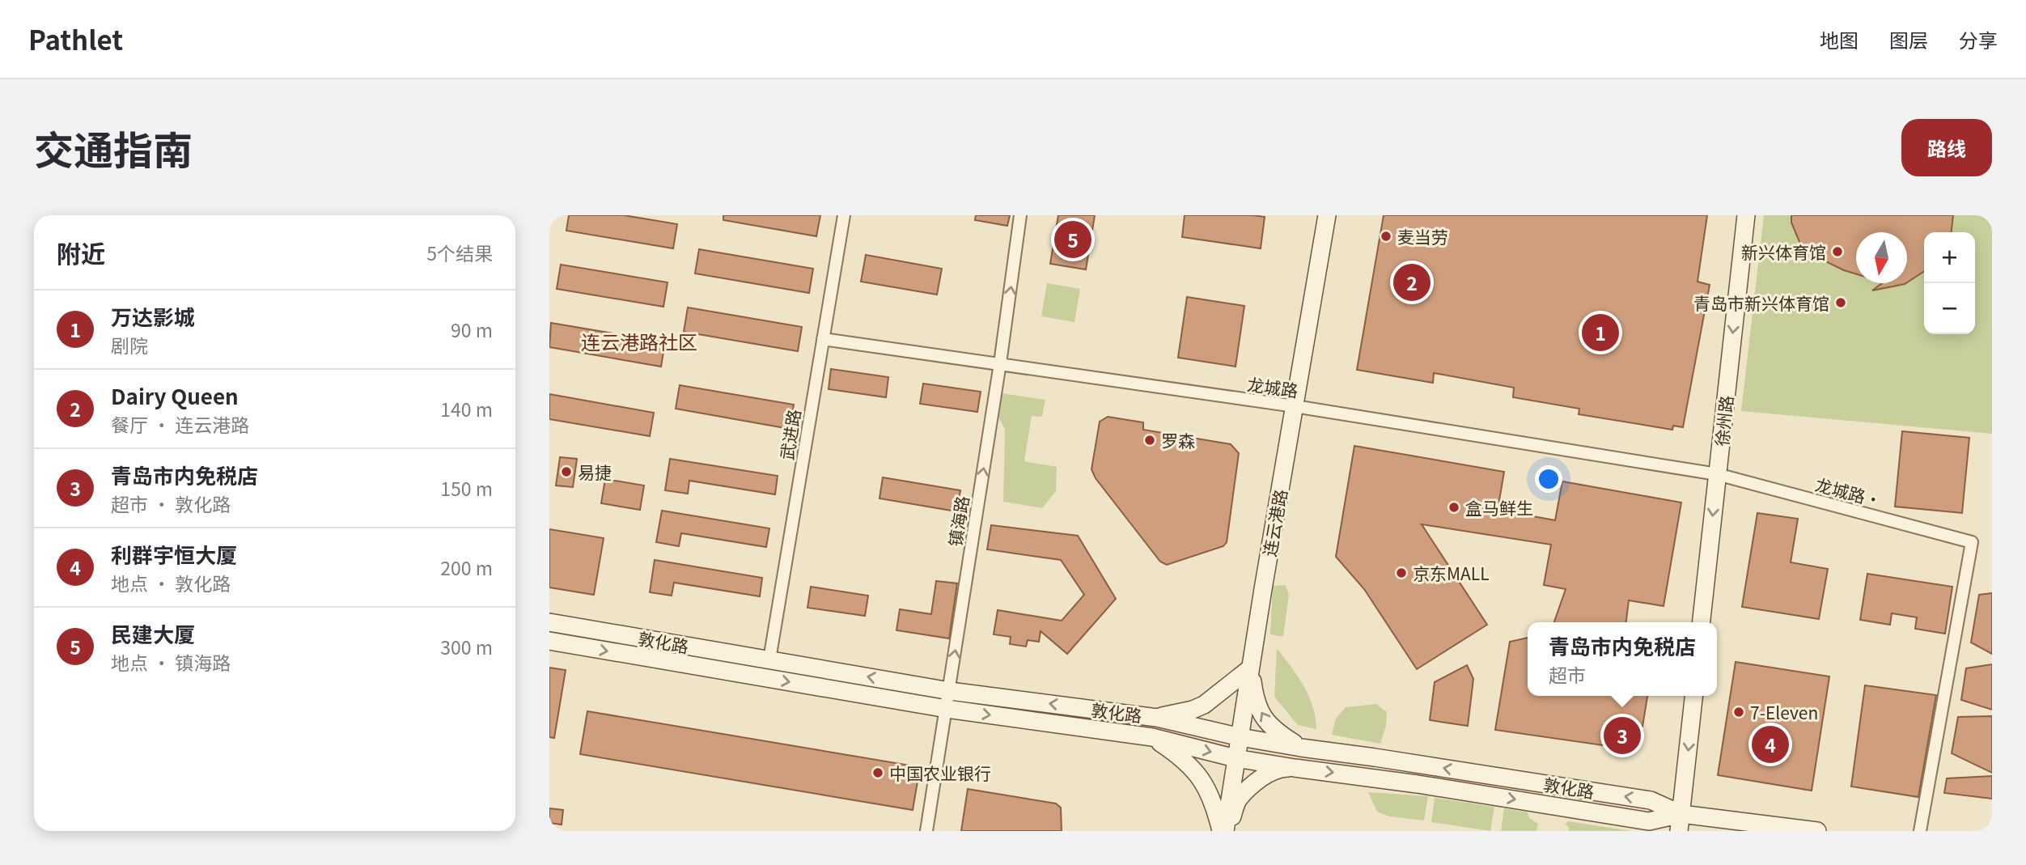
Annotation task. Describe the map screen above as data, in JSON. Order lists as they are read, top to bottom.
{
  "streets": {
    "main road": ["徐州路", "连云港路", "敦化路"],
    "street": [
      "龙城路",
      "武进路",
      "龙城路·",
      "镇海路"
    ]
  },
  "crossings": [
    ["龙城路", "徐州路"],
    ["龙城路", "武进路"],
    ["龙城路", "龙城路·"],
    ["龙城路", "镇海路"],
    ["龙城路", "连云港路"],
    ["徐州路", "龙城路·"],
    ["武进路", "敦化路"],
    ["镇海路", "敦化路"],
    ["连云港路", "敦化路"]
  ],
  "one_way": ["徐州路", "镇海路"],
  "districts": ["连云港路社区"],
  "places": [
    "麦当劳",
    "新兴体育馆",
    "青岛市新兴体育馆",
    "罗森",
    "易捷",
    "盒马鲜生",
    "京东MALL",
    "7-Eleven",
    "中国农业银行"
  ],
  "north": "bottom",
  "page": {
    "header": "Pathlet",
    "nav": ["地图", "图层", "分享"],
    "title": "交通指南",
    "buttons": "路线",
    "heading": ["附近", "5个结果"],
    "pins": [
      "5",
      "2",
      "1",
      "3",
      "4"
    ],
    "map_buttons": ["+", "−"],
    "list": [
      {
        "mark": "1",
        "name": "万达影城",
        "note": "剧院",
        "value": "90 m"
      },
      {
        "mark": "2",
        "name": "Dairy Queen",
        "note": "餐厅 · 连云港路",
        "value": "140 m"
      },
      {
        "mark": "3",
        "name": "青岛市内免税店",
        "note": "超市 · 敦化路",
        "value": "150 m"
      },
      {
        "mark": "4",
        "name": "利群宇恒大厦",
        "note": "地点 · 敦化路",
        "value": "200 m"
      },
      {
        "mark": "5",
        "name": "民建大厦",
        "note": "地点 · 镇海路",
        "value": "300 m"
      }
    ],
    "popup": ["青岛市内免税店", "超市"]
  }
}
